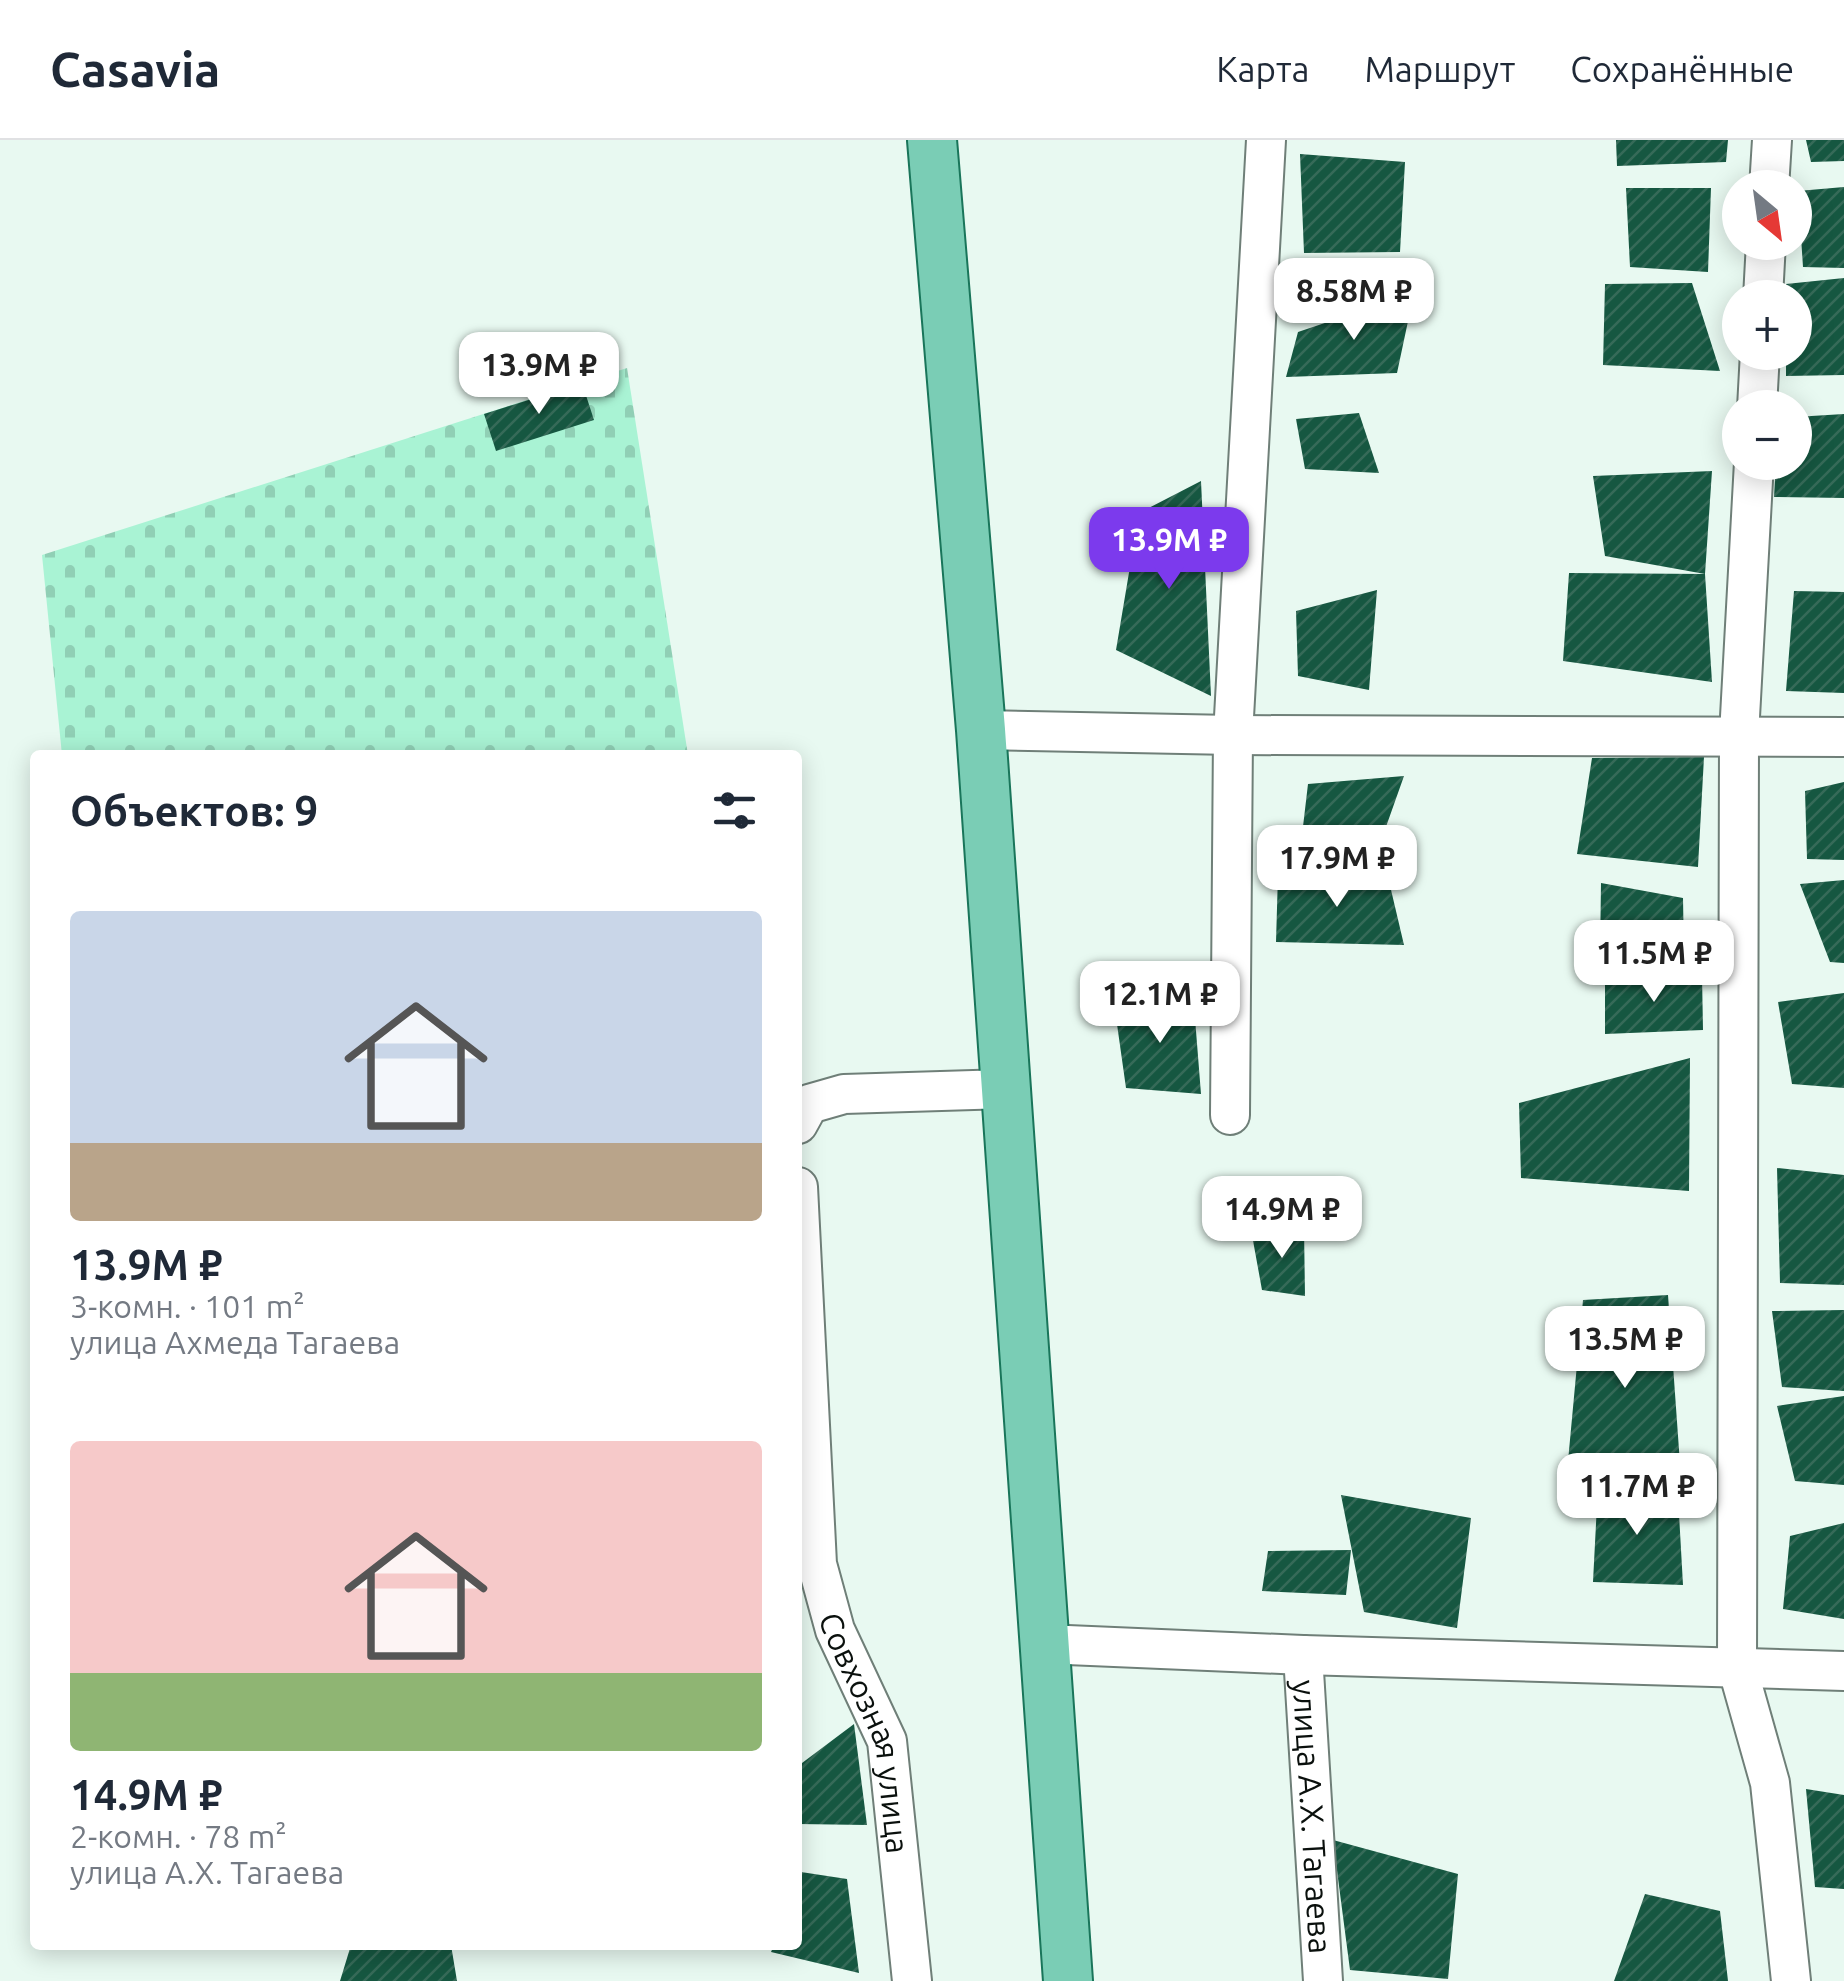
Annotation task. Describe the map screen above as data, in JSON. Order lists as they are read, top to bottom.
{
  "streets": {
    "street": ["Совхозная улица", "улица А.Х. Тагаева"]
  },
  "north": "bottom right",
  "page": {
    "header": "Casavia",
    "nav": ["Карта", "Маршрут", "Сохранённые"],
    "map_buttons": ["+", "−"],
    "price": [
      "8.58M ₽",
      "13.9M ₽",
      "13.9M ₽",
      "17.9M ₽",
      "11.5M ₽",
      "12.1M ₽",
      "14.9M ₽",
      "13.5M ₽",
      "11.7M ₽"
    ],
    "heading": "Объектов: 9",
    "list": [
      {
        "name": "13.9M ₽",
        "note": "3-комн. · 101 m² · улица Ахмеда Тагаева"
      },
      {
        "name": "14.9M ₽",
        "note": "2-комн. · 78 m² · улица А.Х. Тагаева"
      }
    ]
  }
}
